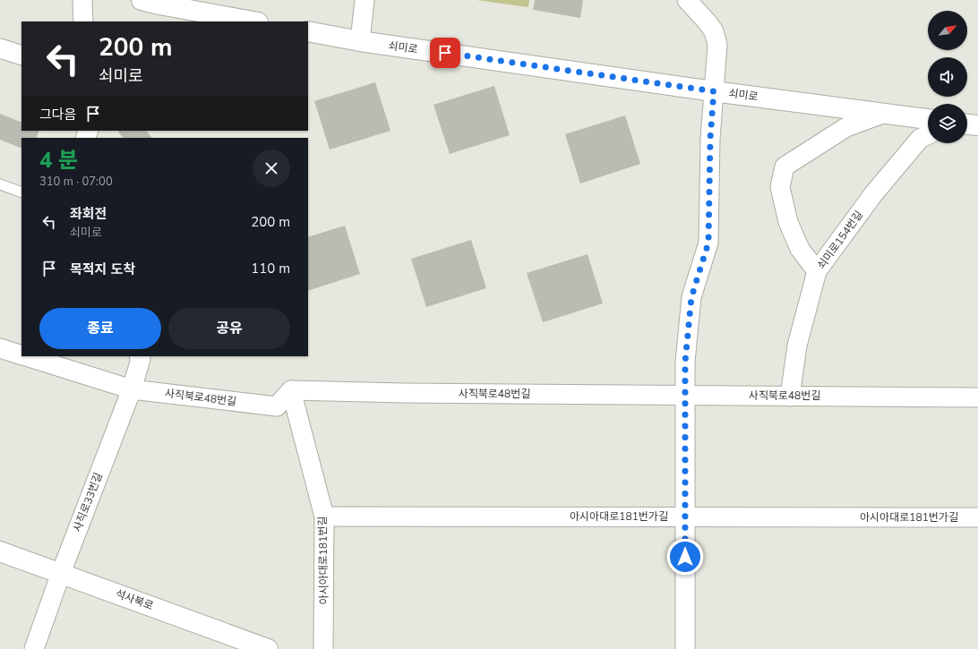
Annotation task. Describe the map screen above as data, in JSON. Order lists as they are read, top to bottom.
{
  "streets": {
    "main road": ["쇠미로", "석사북로"],
    "street": [
      "쇠미로154번길",
      "사직북로48번길",
      "사직로33번길",
      "아시아대로181번가길",
      "아시아대로181번길"
    ]
  },
  "crossings": [
    ["쇠미로", "쇠미로154번길"],
    ["쇠미로154번길", "사직북로48번길"],
    ["사직북로48번길", "사직로33번길"],
    ["사직북로48번길", "아시아대로181번길"],
    ["사직로33번길", "석사북로"],
    ["아시아대로181번가길", "아시아대로181번길"]
  ],
  "north": "top right",
  "page": {
    "turn": ["200 m", "쇠미로"],
    "then": "그다음",
    "heading": ["4 분", "310 m · 07:00"],
    "list": [
      {
        "name": "좌회전",
        "note": "쇠미로",
        "value": "200 m"
      },
      {
        "name": "목적지 도착",
        "value": "110 m"
      }
    ],
    "buttons": ["종료", "공유"]
  }
}
